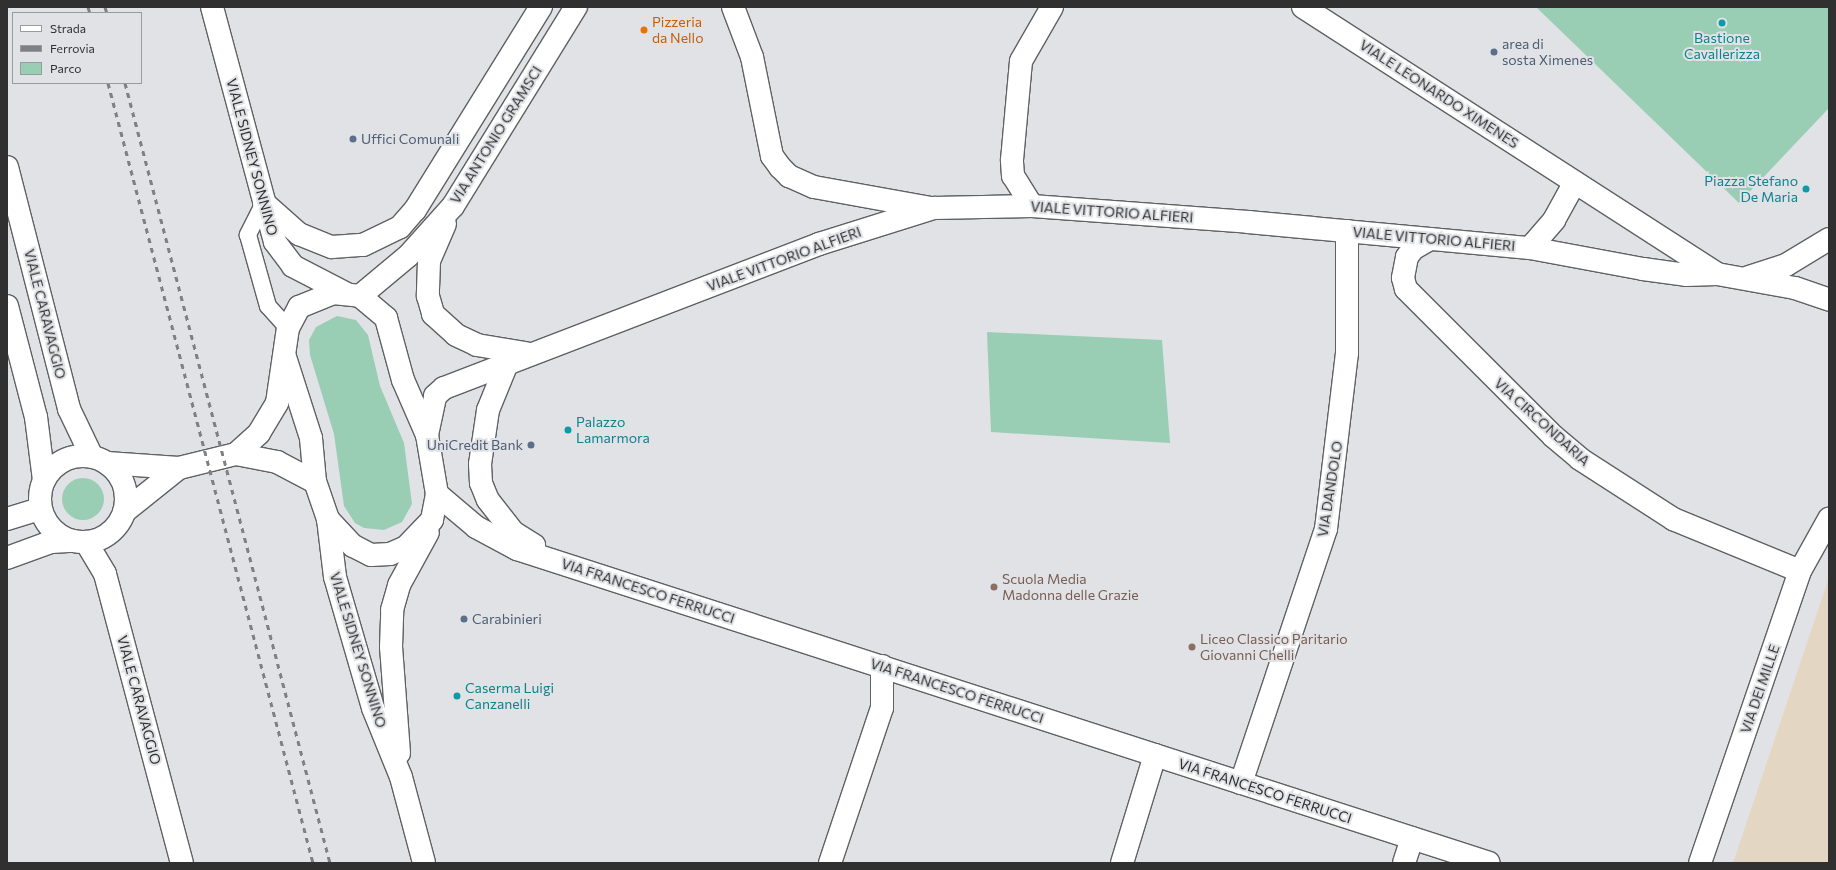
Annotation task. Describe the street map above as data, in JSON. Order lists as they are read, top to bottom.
{
  "streets": {
    "street": [
      "VIALE LEONARDO XIMENES",
      "VIA ANTONIO GRAMSCI",
      "VIALE SIDNEY SONNINO",
      "VIALE VITTORIO ALFIERI",
      "VIALE CARAVAGGIO",
      "VIA CIRCONDARIA",
      "VIA DANDOLO",
      "VIA FRANCESCO FERRUCCI",
      "VIA DEI MILLE"
    ]
  },
  "crossings": [
    ["VIALE LEONARDO XIMENES", "VIALE VITTORIO ALFIERI"],
    ["VIA ANTONIO GRAMSCI", "VIALE SIDNEY SONNINO"],
    ["VIA ANTONIO GRAMSCI", "VIALE VITTORIO ALFIERI"],
    ["VIALE SIDNEY SONNINO", "VIALE VITTORIO ALFIERI"],
    ["VIALE SIDNEY SONNINO", "VIA FRANCESCO FERRUCCI"],
    ["VIALE VITTORIO ALFIERI", "VIA CIRCONDARIA"],
    ["VIALE VITTORIO ALFIERI", "VIA DANDOLO"],
    ["VIA CIRCONDARIA", "VIA DEI MILLE"],
    ["VIA DANDOLO", "VIA FRANCESCO FERRUCCI"]
  ],
  "places": [
    "Bastione Cavallerizza",
    "Pizzeria da Nello",
    "area di sosta Ximenes",
    "Uffici Comunali",
    "Piazza Stefano De Maria",
    "Palazzo Lamarmora",
    "UniCredit Bank",
    "Scuola Media Madonna delle Grazie",
    "Carabinieri",
    "Liceo Classico Paritario Giovanni Chelli",
    "Caserma Luigi Canzanelli"
  ],
  "legend": ["Strada", "Ferrovia", "Parco"]
}
